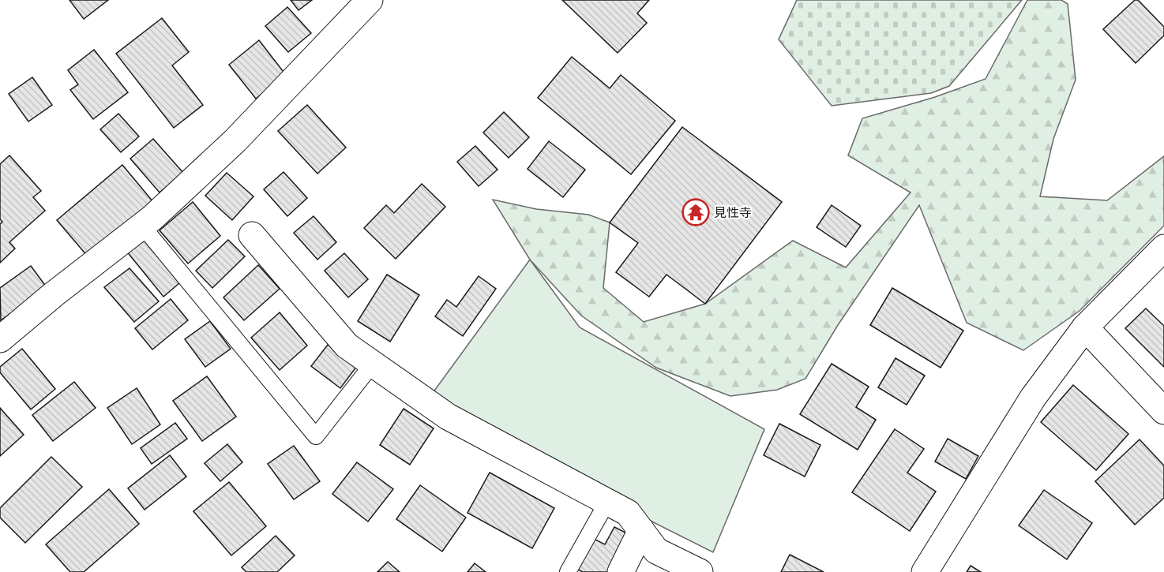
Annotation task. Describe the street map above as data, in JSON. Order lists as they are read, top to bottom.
{
  "places": {
    "temple": ["見性寺"]
  }
}
